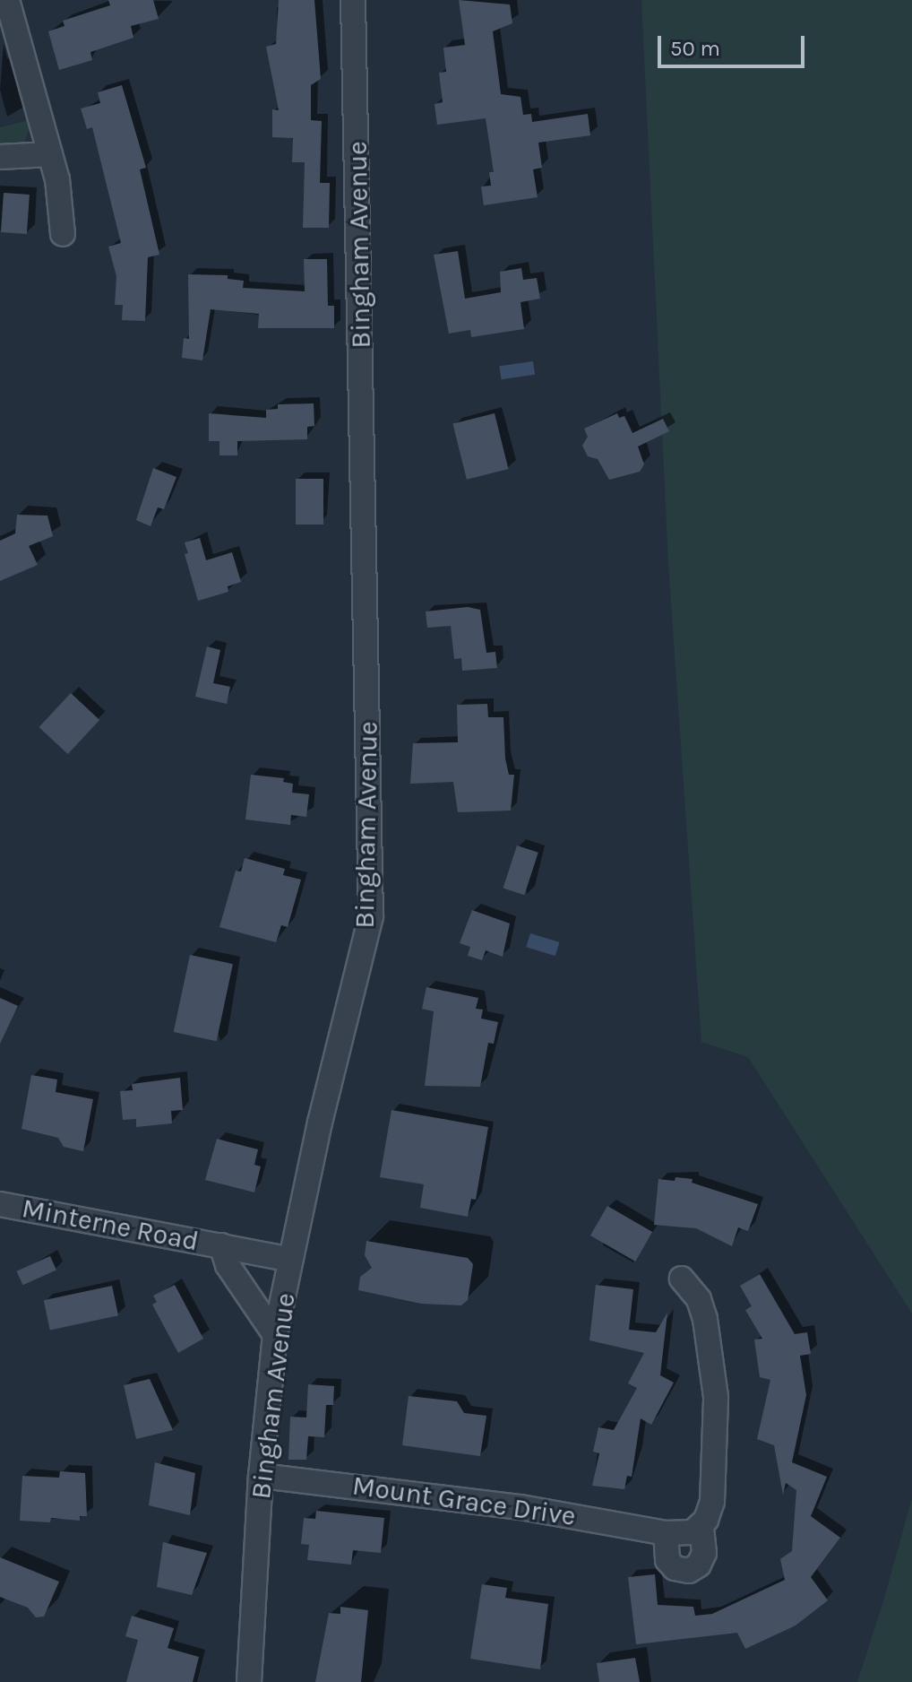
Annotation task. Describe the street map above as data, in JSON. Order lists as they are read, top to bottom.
{
  "streets": {
    "street": ["Bingham Avenue", "Minterne Road", "Mount Grace Drive"]
  },
  "crossings": [
    ["Bingham Avenue", "Minterne Road"],
    ["Bingham Avenue", "Mount Grace Drive"]
  ],
  "scale_bar": "50 m"
}
